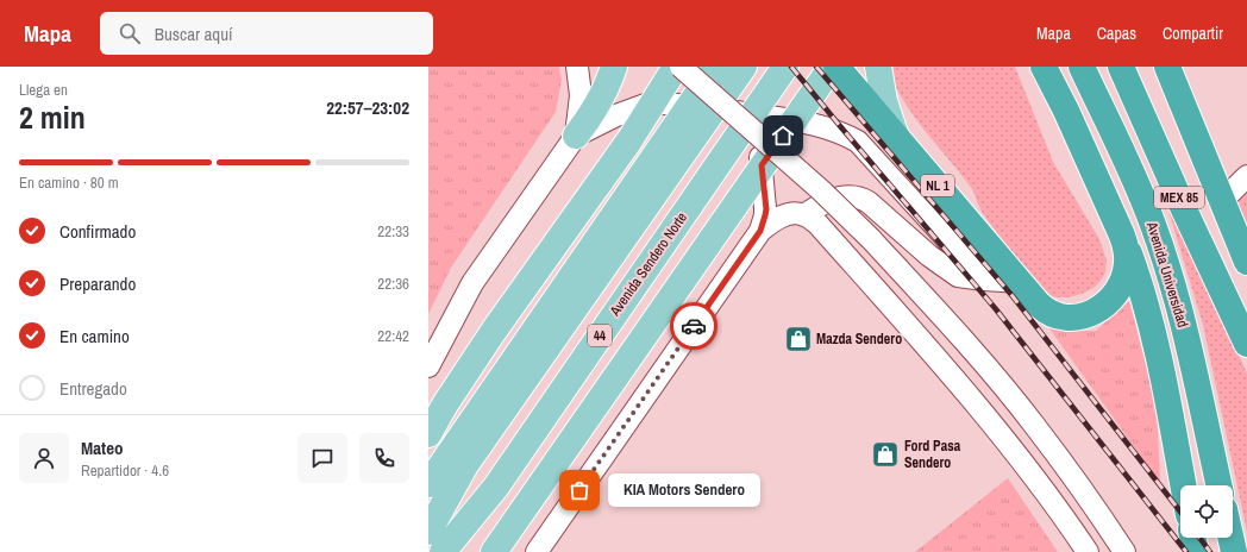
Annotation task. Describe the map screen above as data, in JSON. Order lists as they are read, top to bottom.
{
  "streets": {
    "highway": ["NL 1", "MEX 85", "Avenida Universidad"],
    "main road": ["Avenida Sendero Norte", "44"]
  },
  "places": {
    "shop": ["Mazda Sendero", "Ford Pasa Sendero"],
    "other": ["KIA Motors Sendero"]
  },
  "page": {
    "header": "Mapa",
    "search": "Buscar aquí",
    "nav": ["Mapa", "Capas", "Compartir"],
    "heading": ["2 min", "Llega en", "22:57–23:02"],
    "panel": ["Mateo", "Repartidor · 4.6"],
    "bar": "En camino · 80 m",
    "list": [
      ["Confirmado", "22:33"],
      ["Preparando", "22:36"],
      ["En camino", "22:42"],
      "Entregado"
    ],
    "bubble": "KIA Motors Sendero"
  }
}
